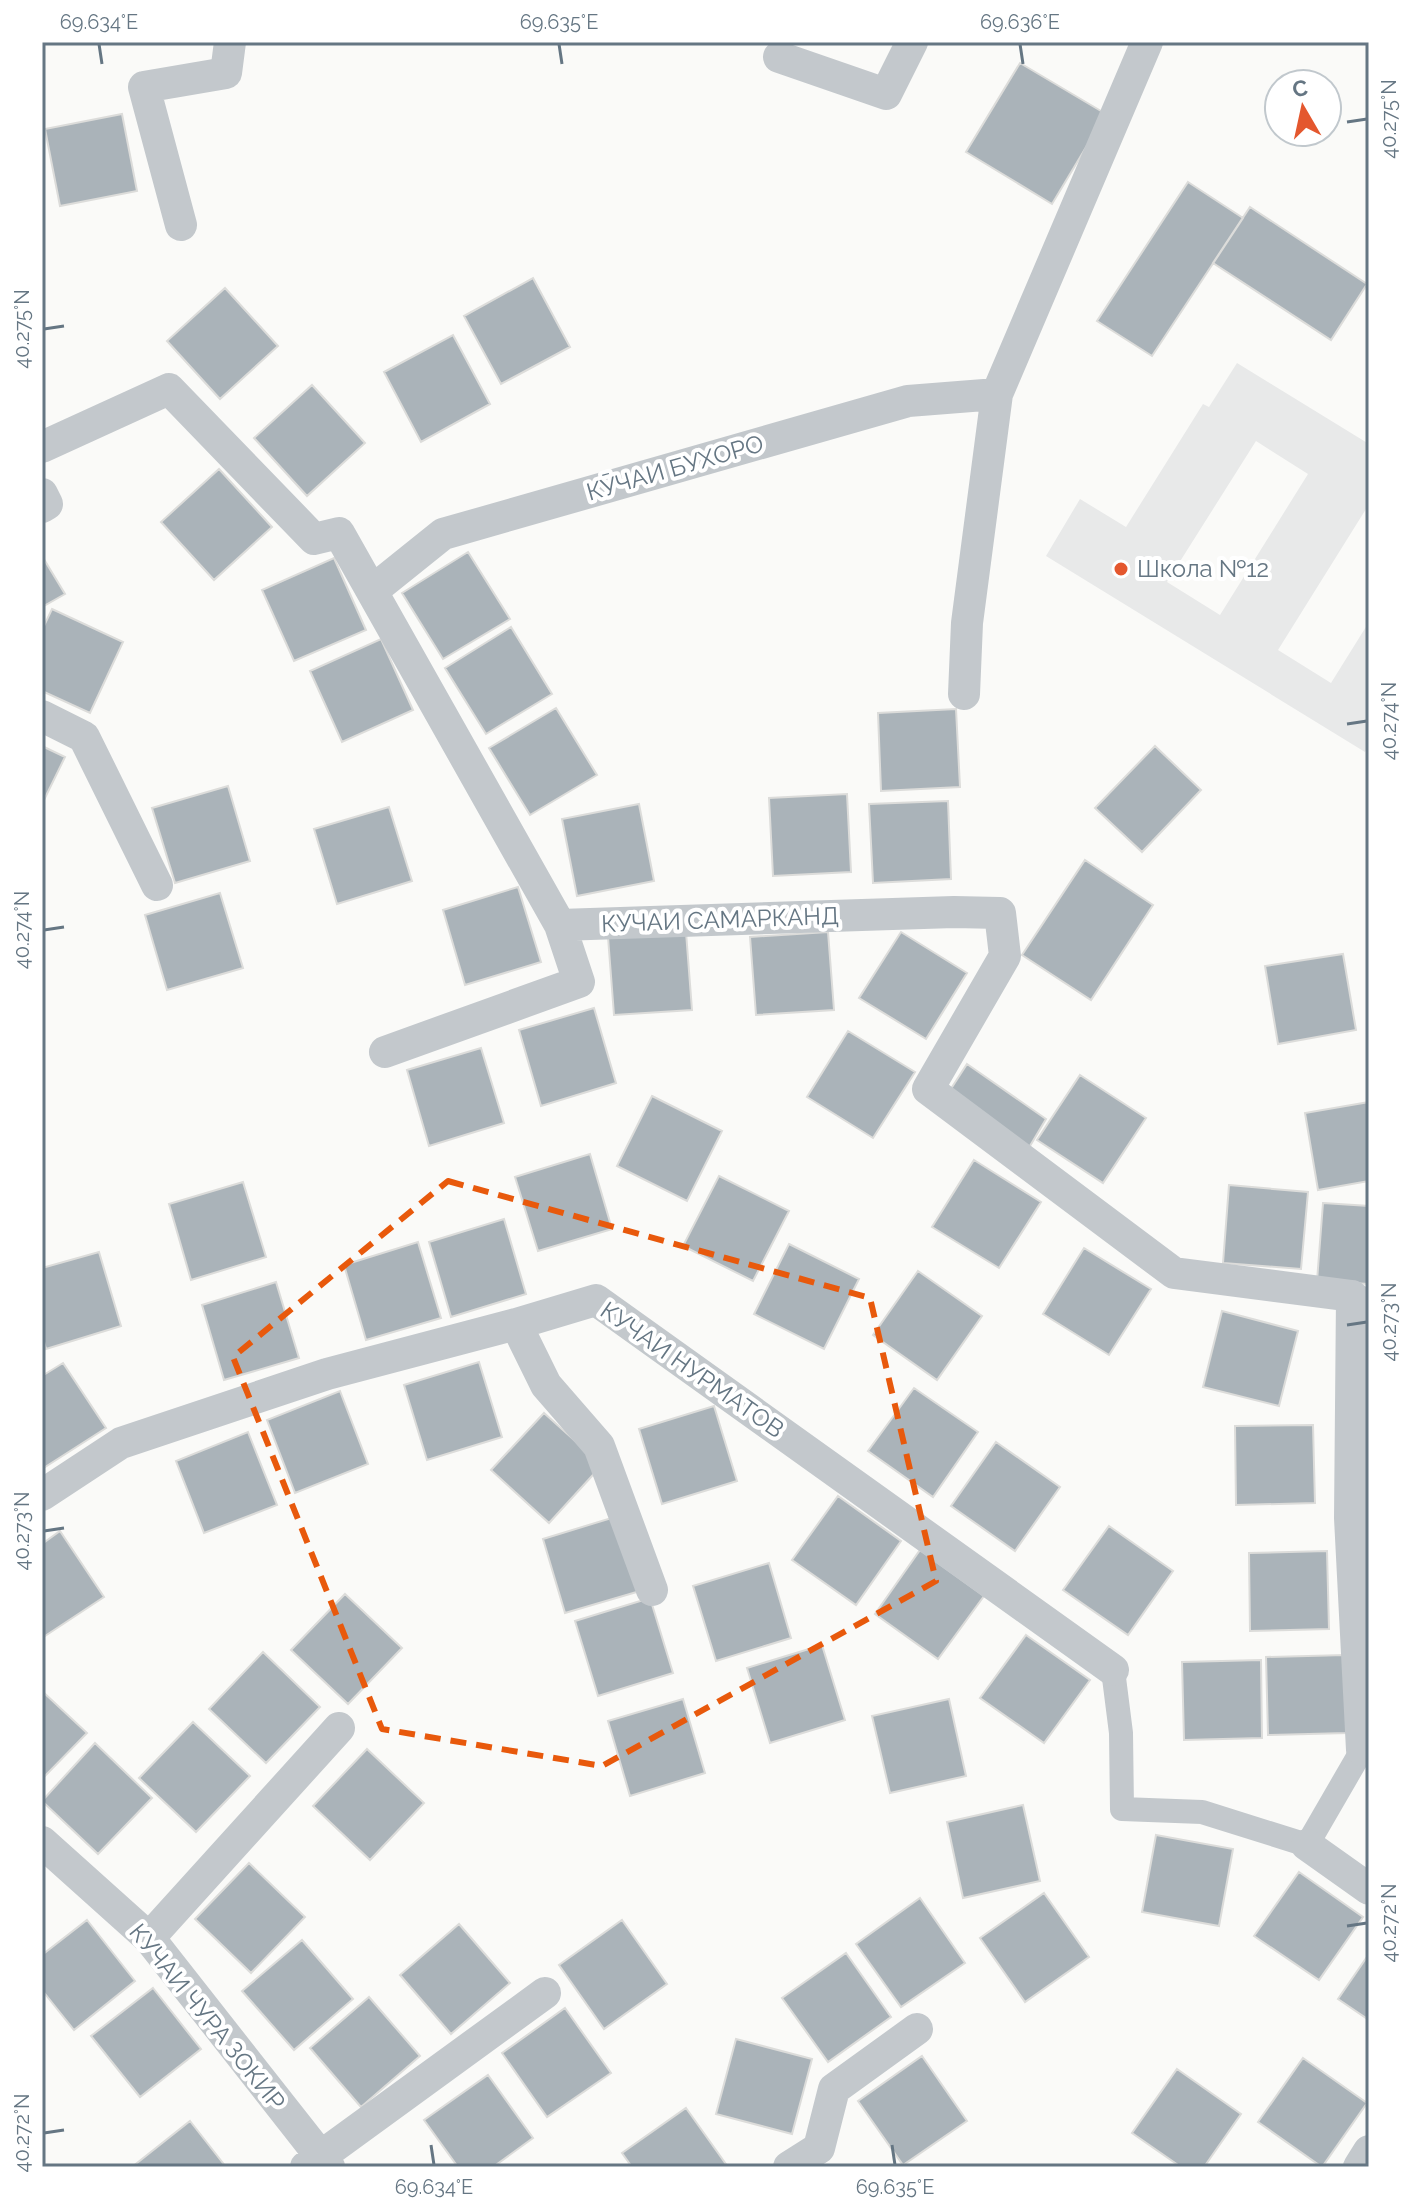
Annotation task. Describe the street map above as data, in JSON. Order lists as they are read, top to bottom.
{
  "streets": {
    "street": [
      "КӮЧАИ БУХОРО",
      "КУЧАИ САМАРКАНД",
      "КУЧАИ НУРМАТОВ",
      "КУЧАИ ЧУРА ЗОКИР"
    ]
  },
  "places": ["Школа №12"],
  "north": "top",
  "coordinates": [
    "69.634°E",
    "69.635°E",
    "69.636°E",
    "40.275°N",
    "40.274°N",
    "40.273°N",
    "40.272°N"
  ]
}
